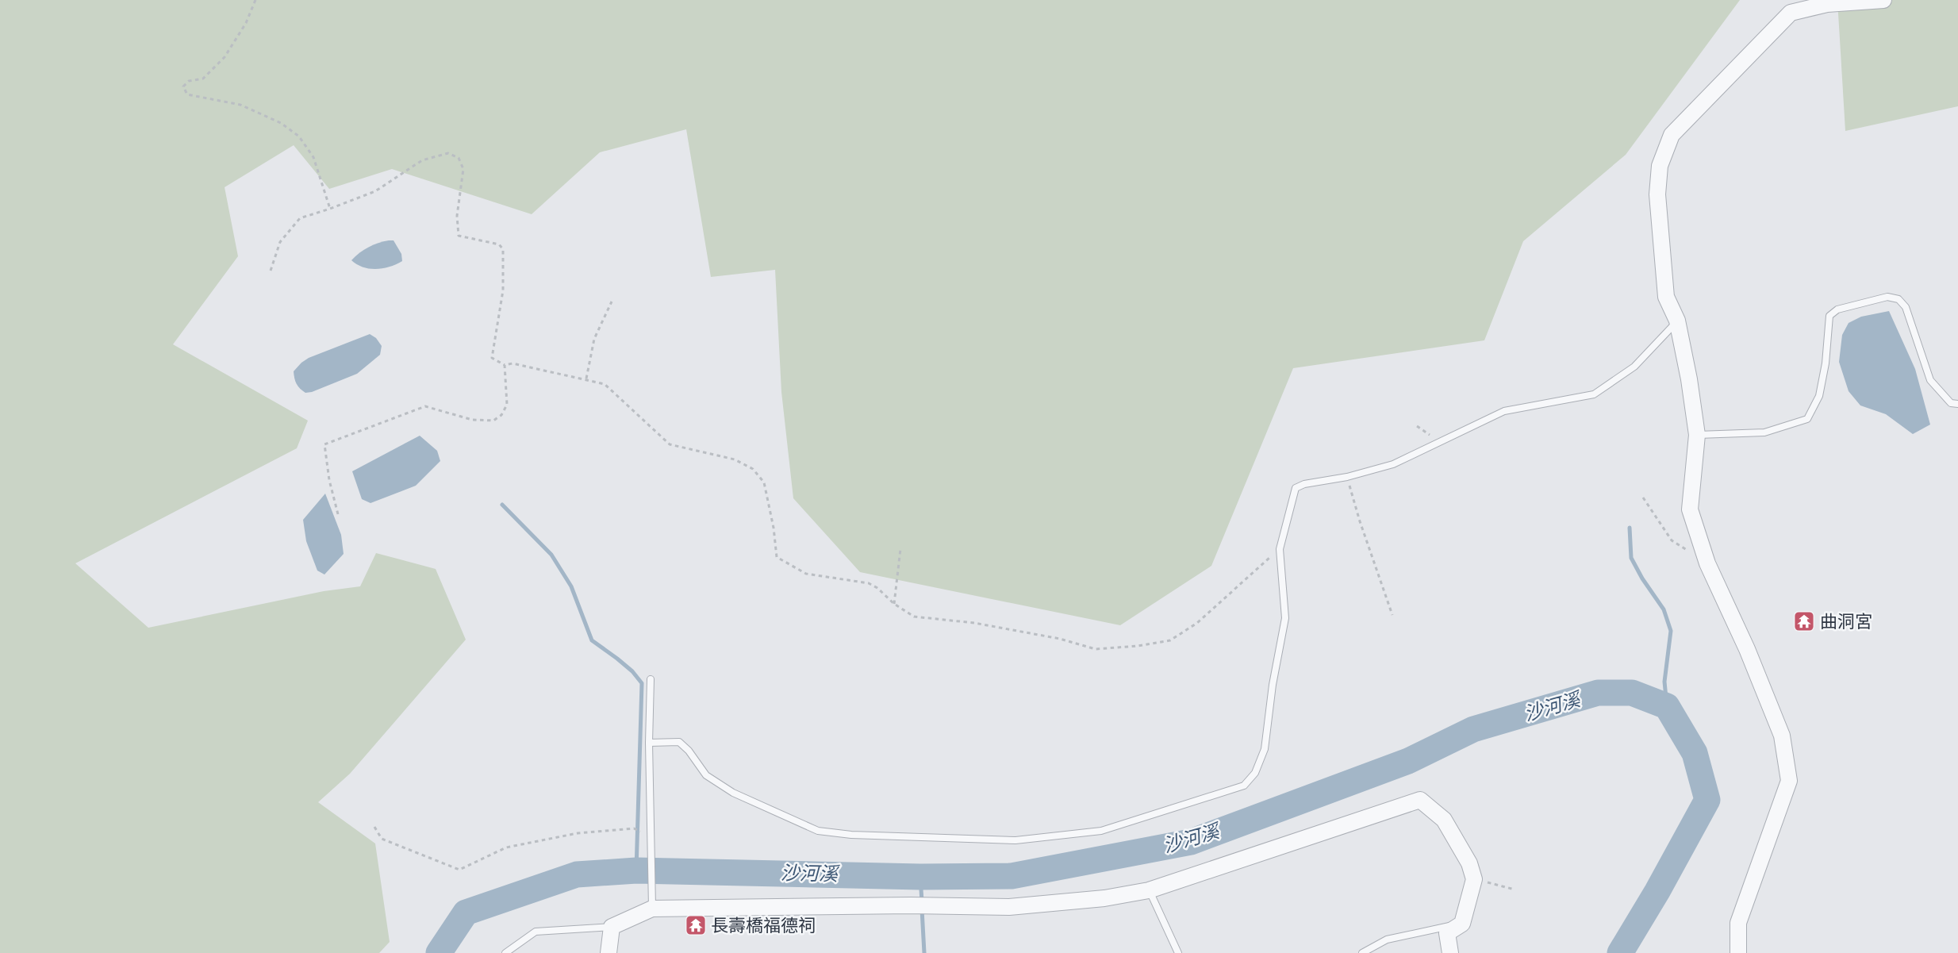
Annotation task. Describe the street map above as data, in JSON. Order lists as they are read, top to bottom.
{
  "water": ["沙河溪"],
  "places": {
    "temple": ["曲洞宮", "長壽橋福德祠"]
  }
}
